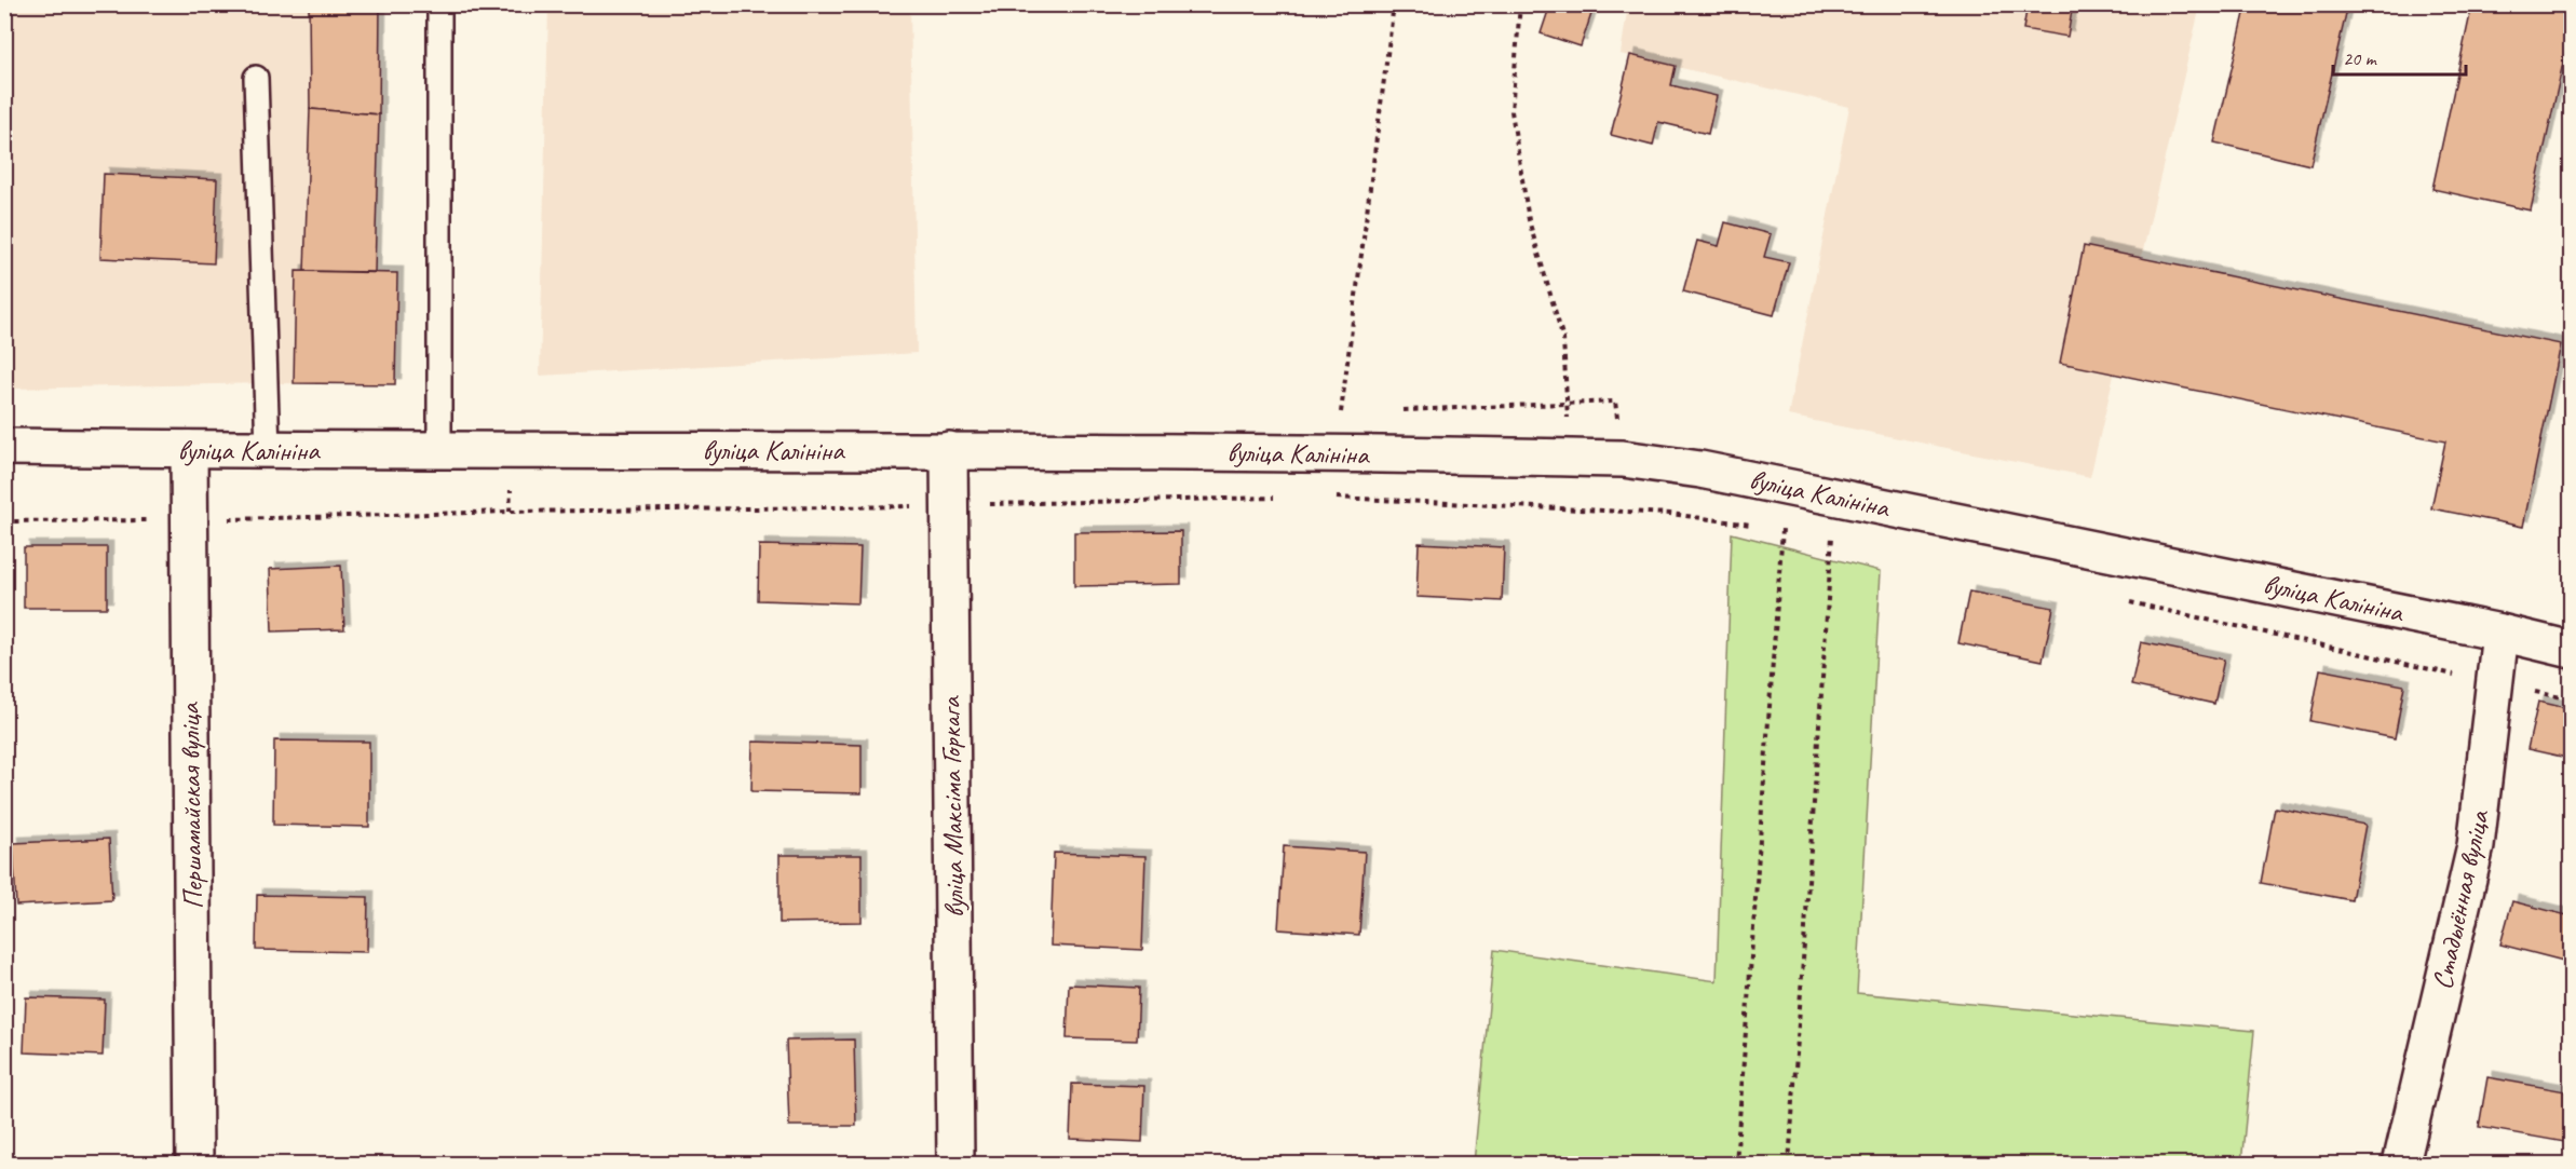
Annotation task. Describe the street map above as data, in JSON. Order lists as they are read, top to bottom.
{
  "streets": {
    "main road": [
      "вуліца Калініна",
      "Першамайская вуліца",
      "вуліца Максіма Горкага",
      "Стадыённая вуліца"
    ]
  },
  "crossings": [
    ["вуліца Калініна", "Першамайская вуліца"],
    ["вуліца Калініна", "вуліца Максіма Горкага"],
    ["вуліца Калініна", "Стадыённая вуліца"]
  ],
  "scale_bar": "20 m"
}
